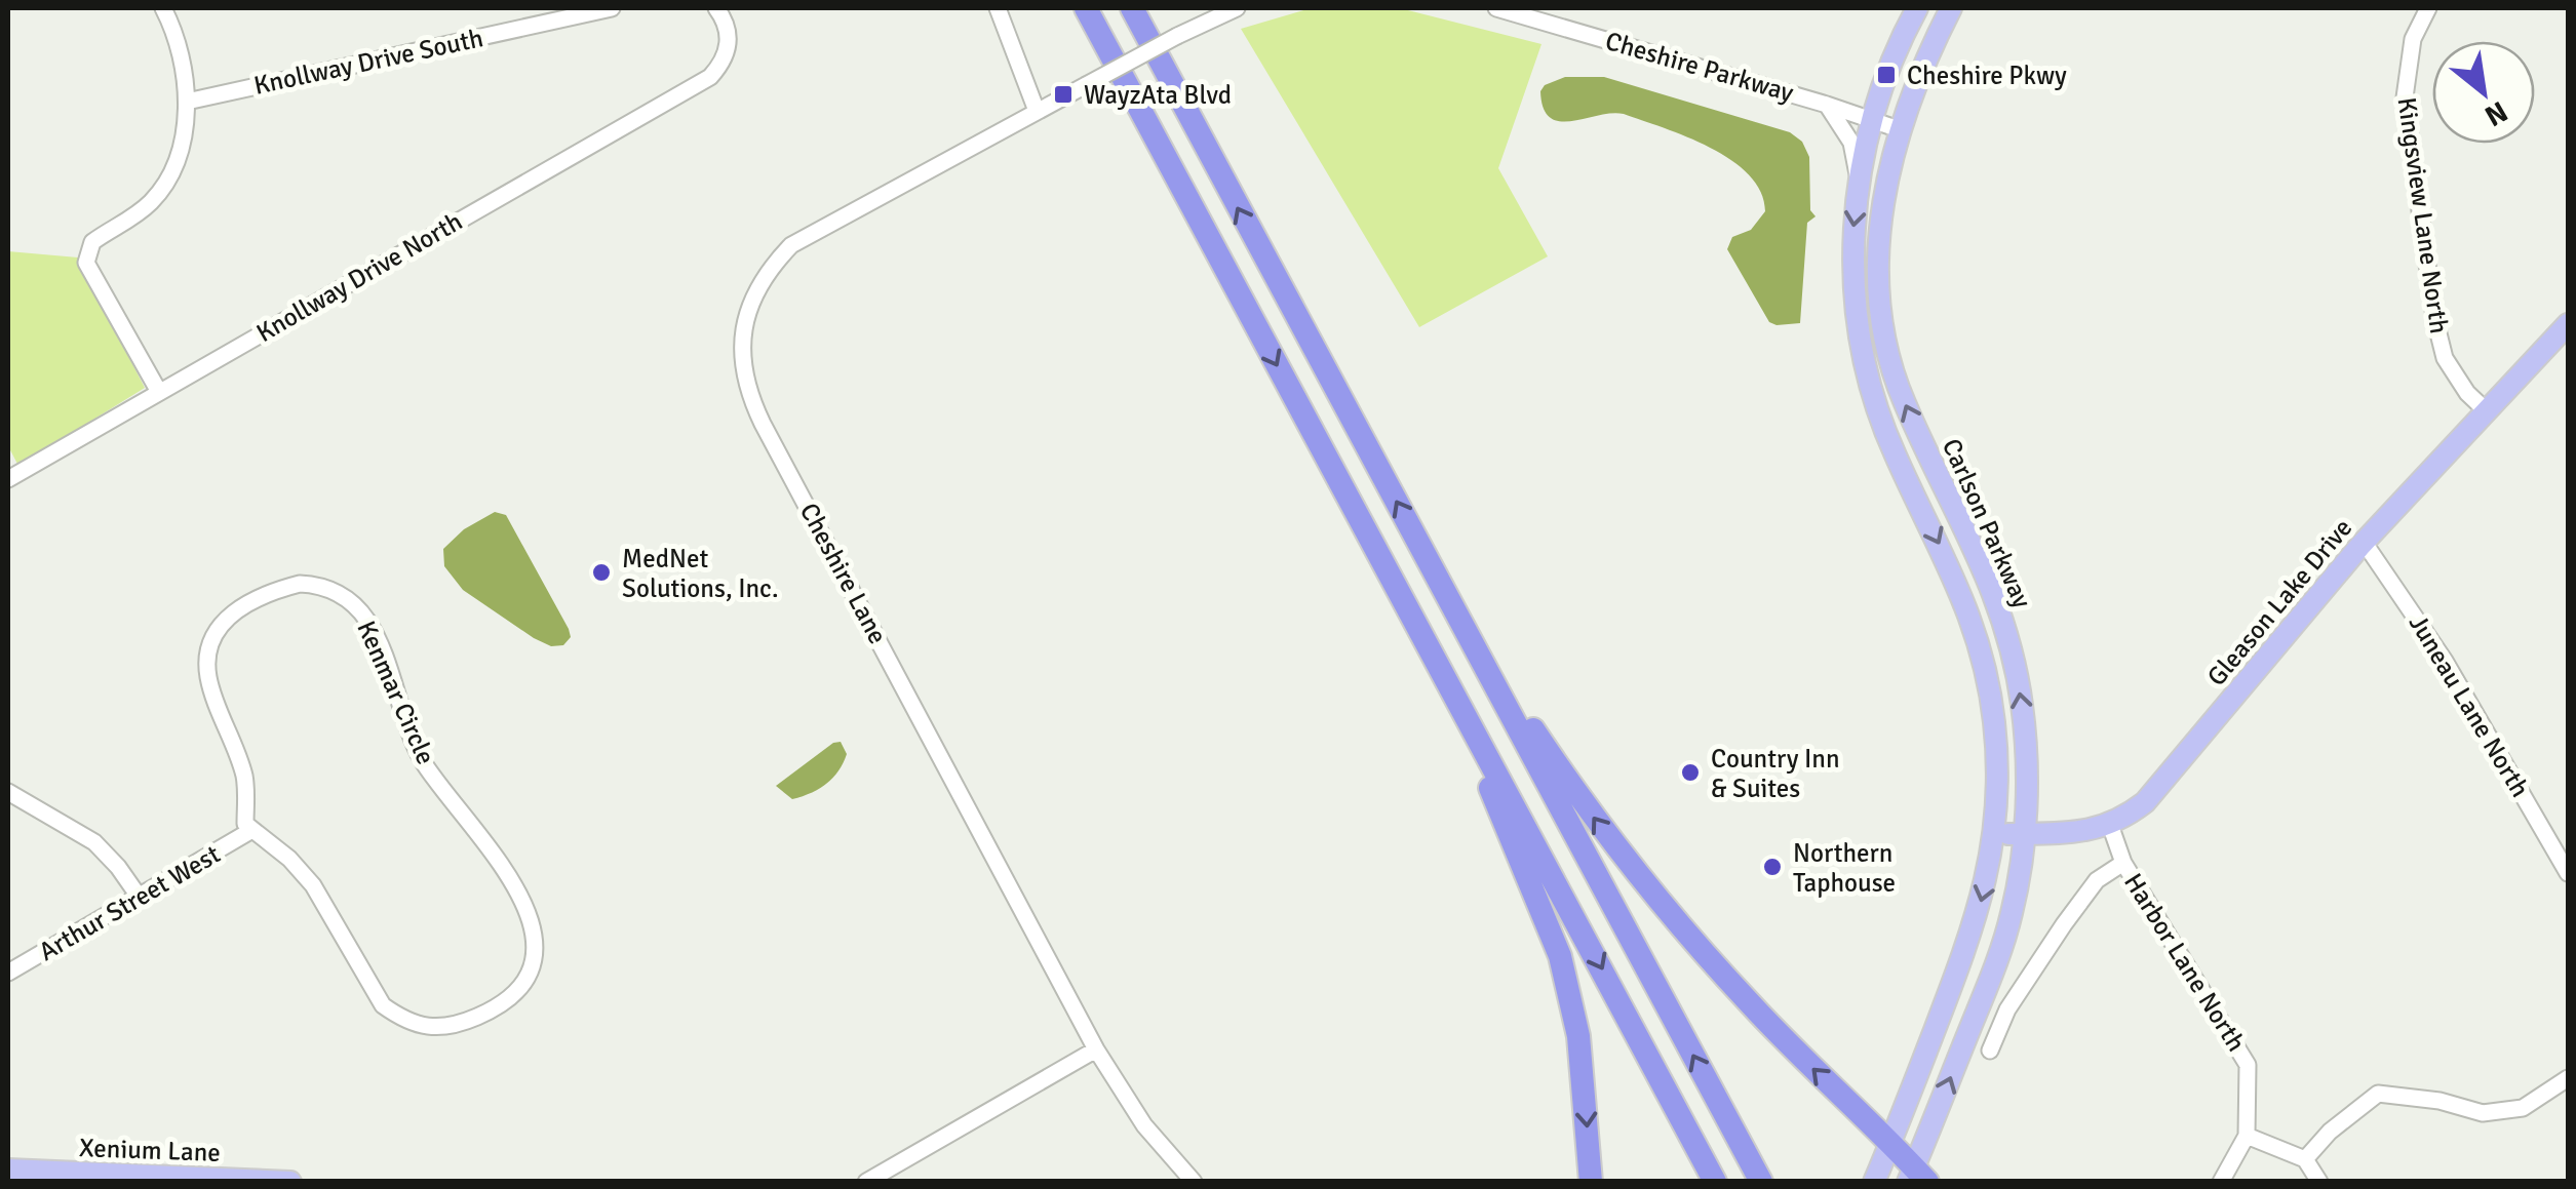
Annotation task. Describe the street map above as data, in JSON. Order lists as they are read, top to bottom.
{
  "streets": {
    "main road": ["Carlson Parkway", "Gleason Lake Drive", "Xenium Lane"],
    "street": [
      "Knollway Drive South",
      "Cheshire Parkway",
      "Kingsview Lane North",
      "Knollway Drive North",
      "Cheshire Lane",
      "Kenmar Circle",
      "Juneau Lane North",
      "Arthur Street West",
      "Harbor Lane North"
    ]
  },
  "crossings": [
    ["Cheshire Parkway", "Carlson Parkway"],
    ["Kingsview Lane North", "Gleason Lake Drive"],
    ["Carlson Parkway", "Gleason Lake Drive"],
    ["Gleason Lake Drive", "Juneau Lane North"],
    ["Gleason Lake Drive", "Harbor Lane North"],
    ["Kenmar Circle", "Arthur Street West"]
  ],
  "places": {
    "transit": ["Cheshire Pkwy", "WayzAta Blvd"],
    "other": ["MedNet Solutions, Inc.", "Country Inn & Suites", "Northern Taphouse"]
  },
  "north": "bottom right"
}
